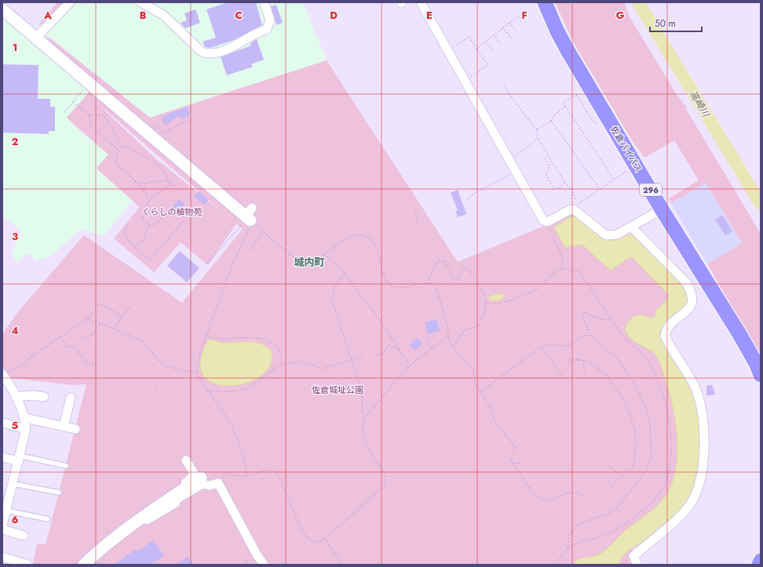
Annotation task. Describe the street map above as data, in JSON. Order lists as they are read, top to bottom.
{
  "streets": {
    "highway": ["佐倉バイパス", "296"]
  },
  "districts": ["城内町"],
  "water": ["高崎川"],
  "parks": ["くらしの植物苑", "佐倉城址公園"],
  "scale_bar": "50 m",
  "grid": {
    "columns": [
      "A",
      "B",
      "C",
      "D",
      "E",
      "F",
      "G"
    ],
    "rows": [
      "1",
      "2",
      "3",
      "4",
      "5",
      "6"
    ]
  }
}
